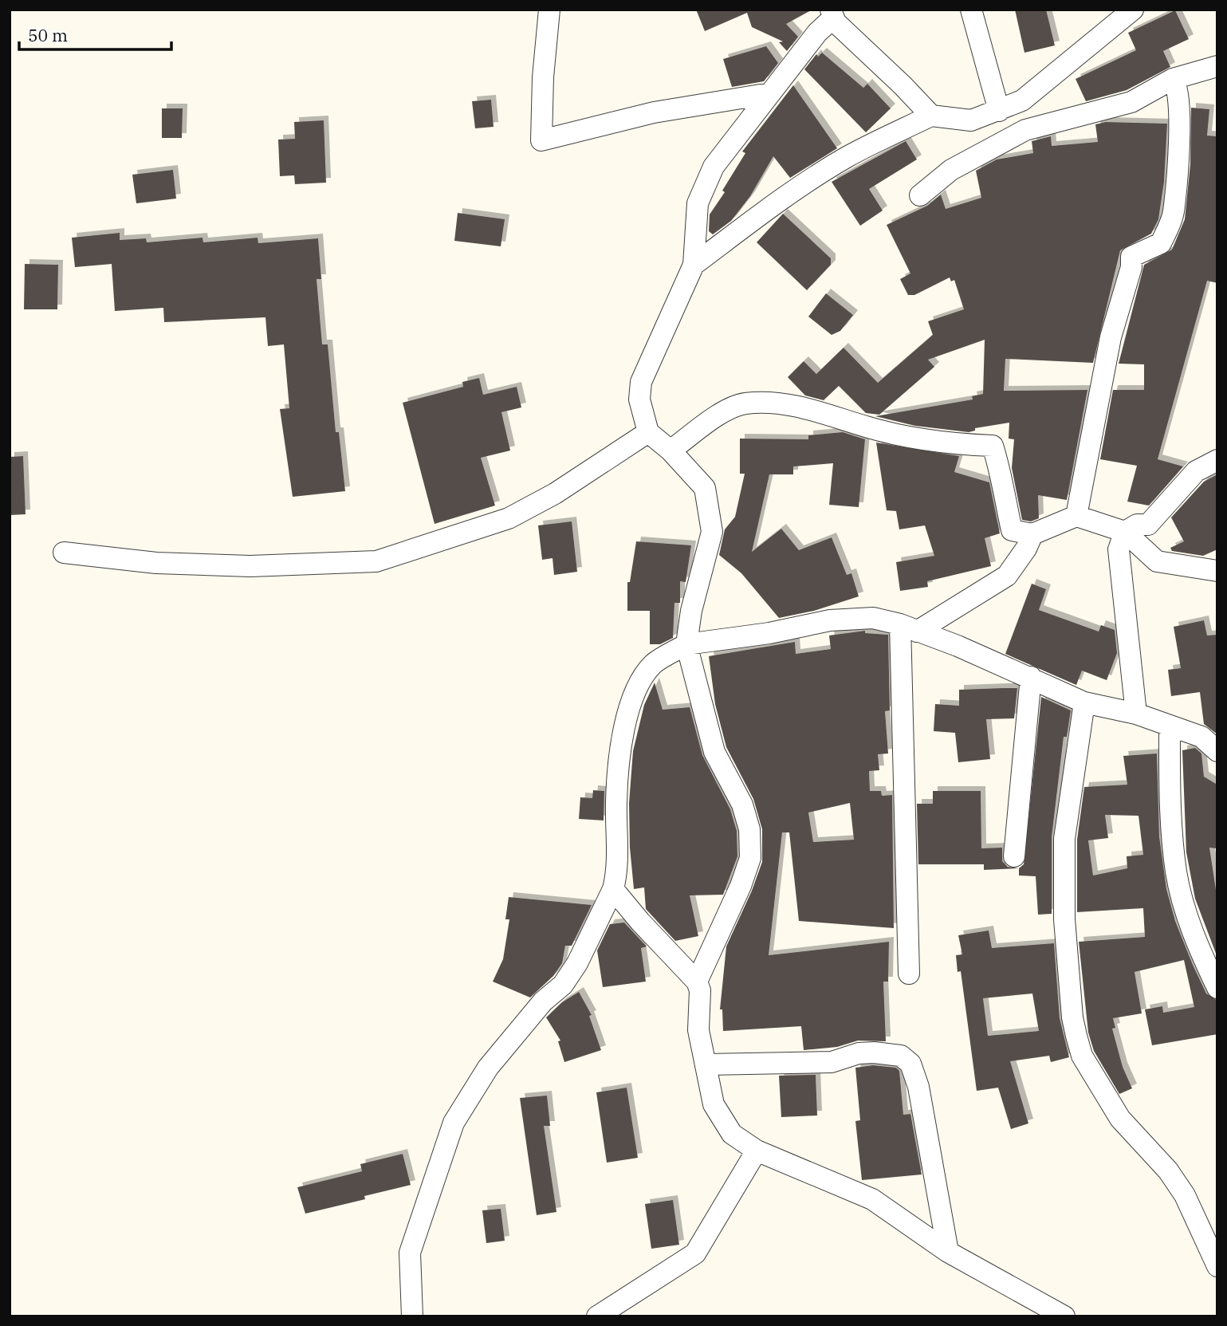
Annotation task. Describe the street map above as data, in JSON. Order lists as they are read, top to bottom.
{
  "scale_bar": "50 m"
}
